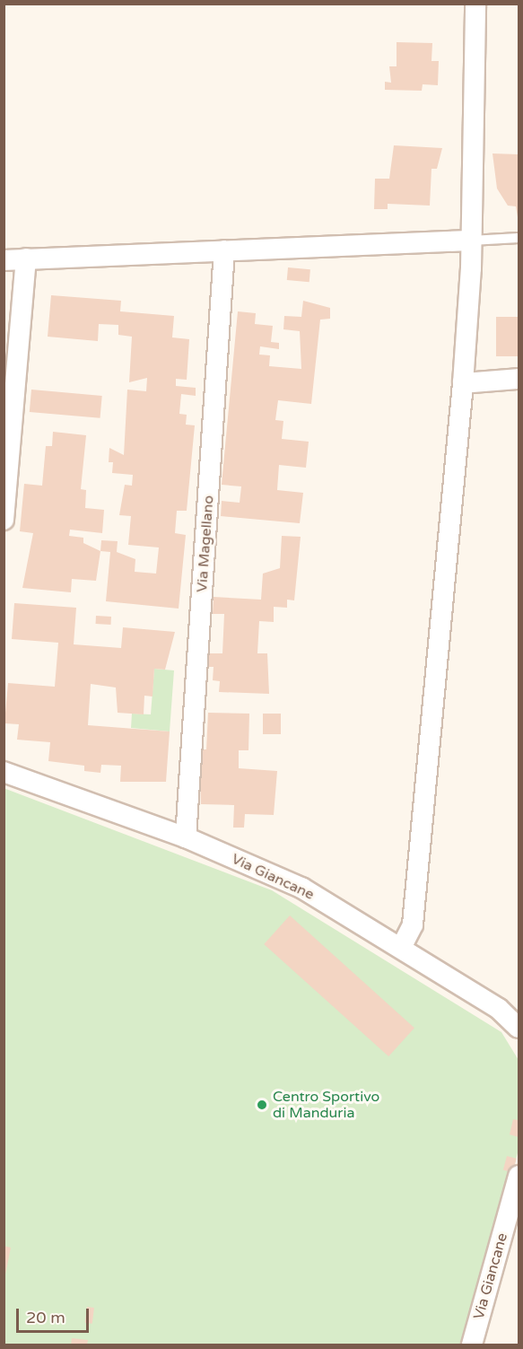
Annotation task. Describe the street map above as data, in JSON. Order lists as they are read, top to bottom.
{
  "streets": {
    "street": ["Via Magellano", "Via Giancane"]
  },
  "crossings": [
    ["Via Magellano", "Via Giancane"]
  ],
  "places": ["Centro Sportivo di Manduria"],
  "scale_bar": "20 m"
}
